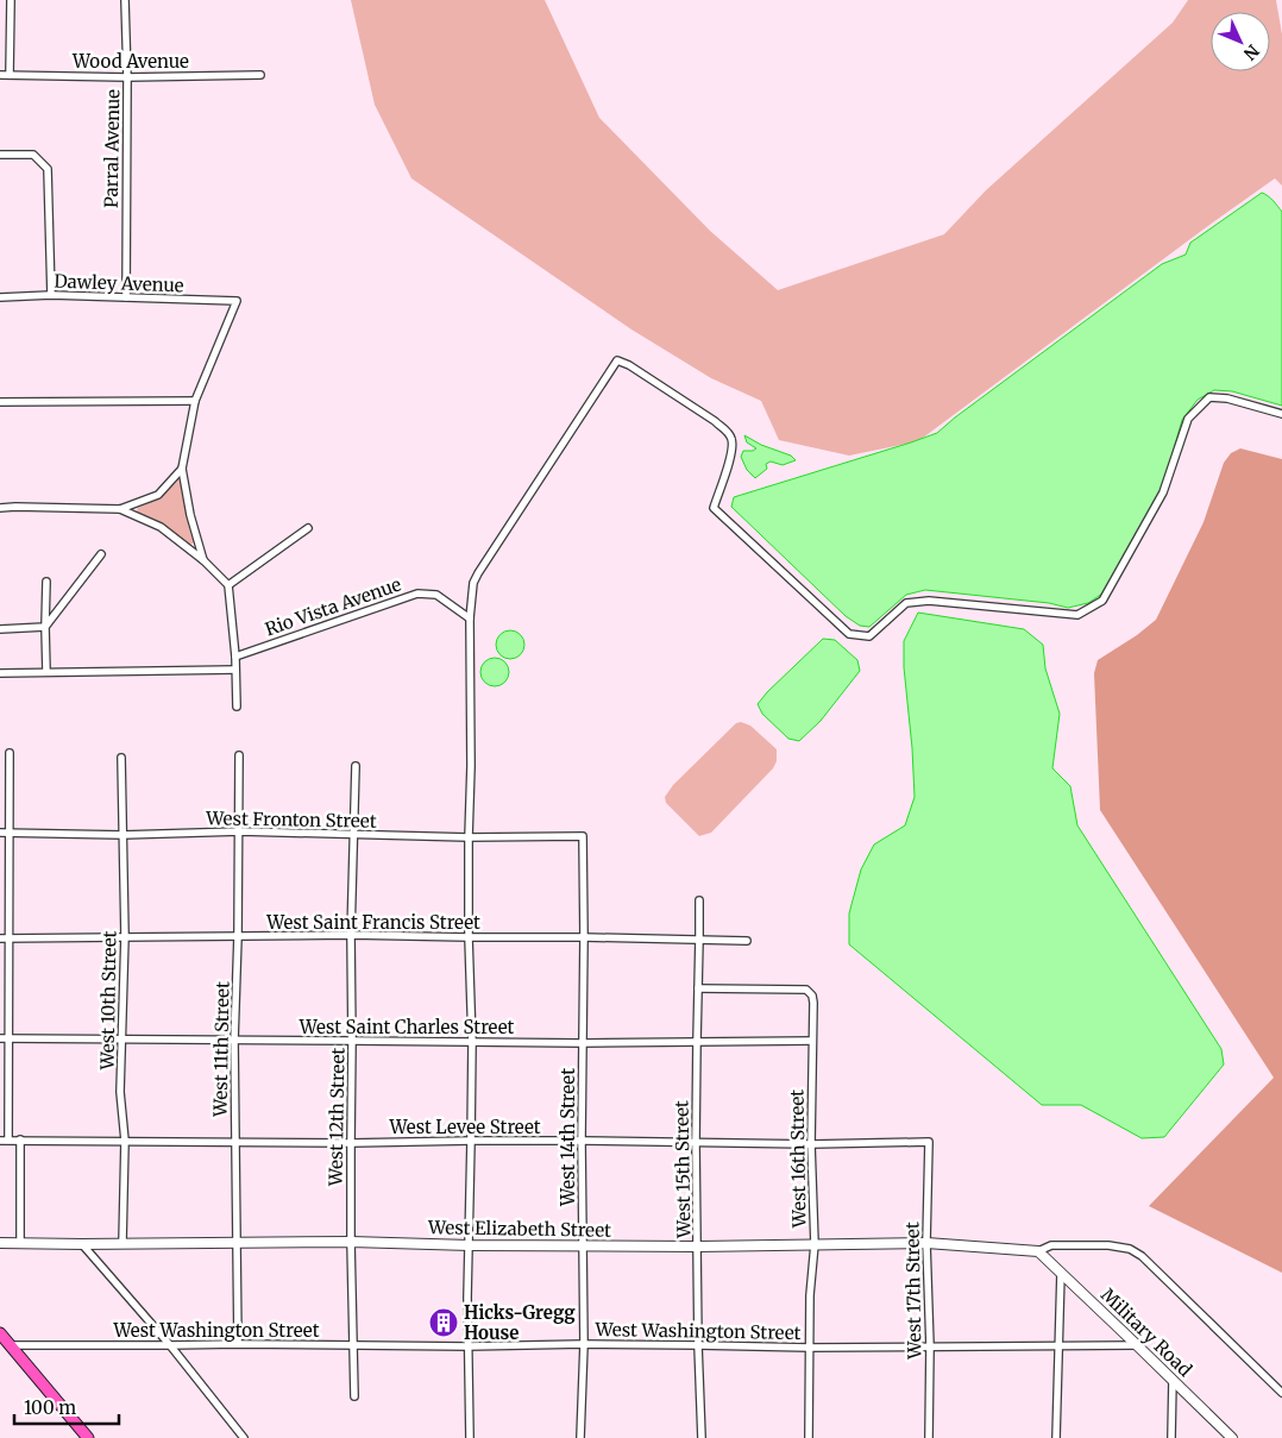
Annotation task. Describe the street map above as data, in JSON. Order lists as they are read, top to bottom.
{
  "streets": {
    "street": [
      "Wood Avenue",
      "Parral Avenue",
      "Dawley Avenue",
      "Rio Vista Avenue",
      "West Fronton Street",
      "West Saint Francis Street",
      "West 10th Street",
      "West Saint Charles Street",
      "West 11th Street",
      "West 12th Street",
      "West Levee Street",
      "West 14th Street",
      "West 16th Street",
      "West 15th Street",
      "West Elizabeth Street",
      "West 17th Street",
      "West Washington Street",
      "Military Road"
    ]
  },
  "crossings": [
    ["Wood Avenue", "Parral Avenue"],
    ["Parral Avenue", "Dawley Avenue"],
    ["West Fronton Street", "West 10th Street"],
    ["West Fronton Street", "West 11th Street"],
    ["West Fronton Street", "West 12th Street"],
    ["West Fronton Street", "West 14th Street"],
    ["West Saint Francis Street", "West 10th Street"],
    ["West Saint Francis Street", "West 11th Street"],
    ["West Saint Francis Street", "West 12th Street"],
    ["West Saint Francis Street", "West 14th Street"],
    ["West Saint Francis Street", "West 15th Street"],
    ["West 10th Street", "West Saint Charles Street"],
    ["West 10th Street", "West Levee Street"],
    ["West 10th Street", "West Elizabeth Street"],
    ["West Saint Charles Street", "West 11th Street"],
    ["West Saint Charles Street", "West 12th Street"],
    ["West Saint Charles Street", "West 14th Street"],
    ["West Saint Charles Street", "West 16th Street"],
    ["West Saint Charles Street", "West 15th Street"],
    ["West 11th Street", "West Levee Street"],
    ["West 11th Street", "West Elizabeth Street"],
    ["West 11th Street", "West Washington Street"],
    ["West 12th Street", "West Levee Street"],
    ["West 12th Street", "West Elizabeth Street"],
    ["West 12th Street", "West Washington Street"],
    ["West Levee Street", "West 14th Street"],
    ["West Levee Street", "West 16th Street"],
    ["West Levee Street", "West 15th Street"],
    ["West Levee Street", "West 17th Street"],
    ["West 14th Street", "West Elizabeth Street"],
    ["West 14th Street", "West Washington Street"],
    ["West 16th Street", "West 15th Street"],
    ["West 16th Street", "West Elizabeth Street"],
    ["West 16th Street", "West Washington Street"],
    ["West 15th Street", "West Elizabeth Street"],
    ["West 15th Street", "West Washington Street"],
    ["West Elizabeth Street", "West 17th Street"],
    ["West Elizabeth Street", "Military Road"],
    ["West 17th Street", "West Washington Street"],
    ["West Washington Street", "Military Road"]
  ],
  "places": {
    "building": ["Hicks-Gregg House"]
  },
  "scale_bar": "100 m",
  "north": "bottom right"
}
